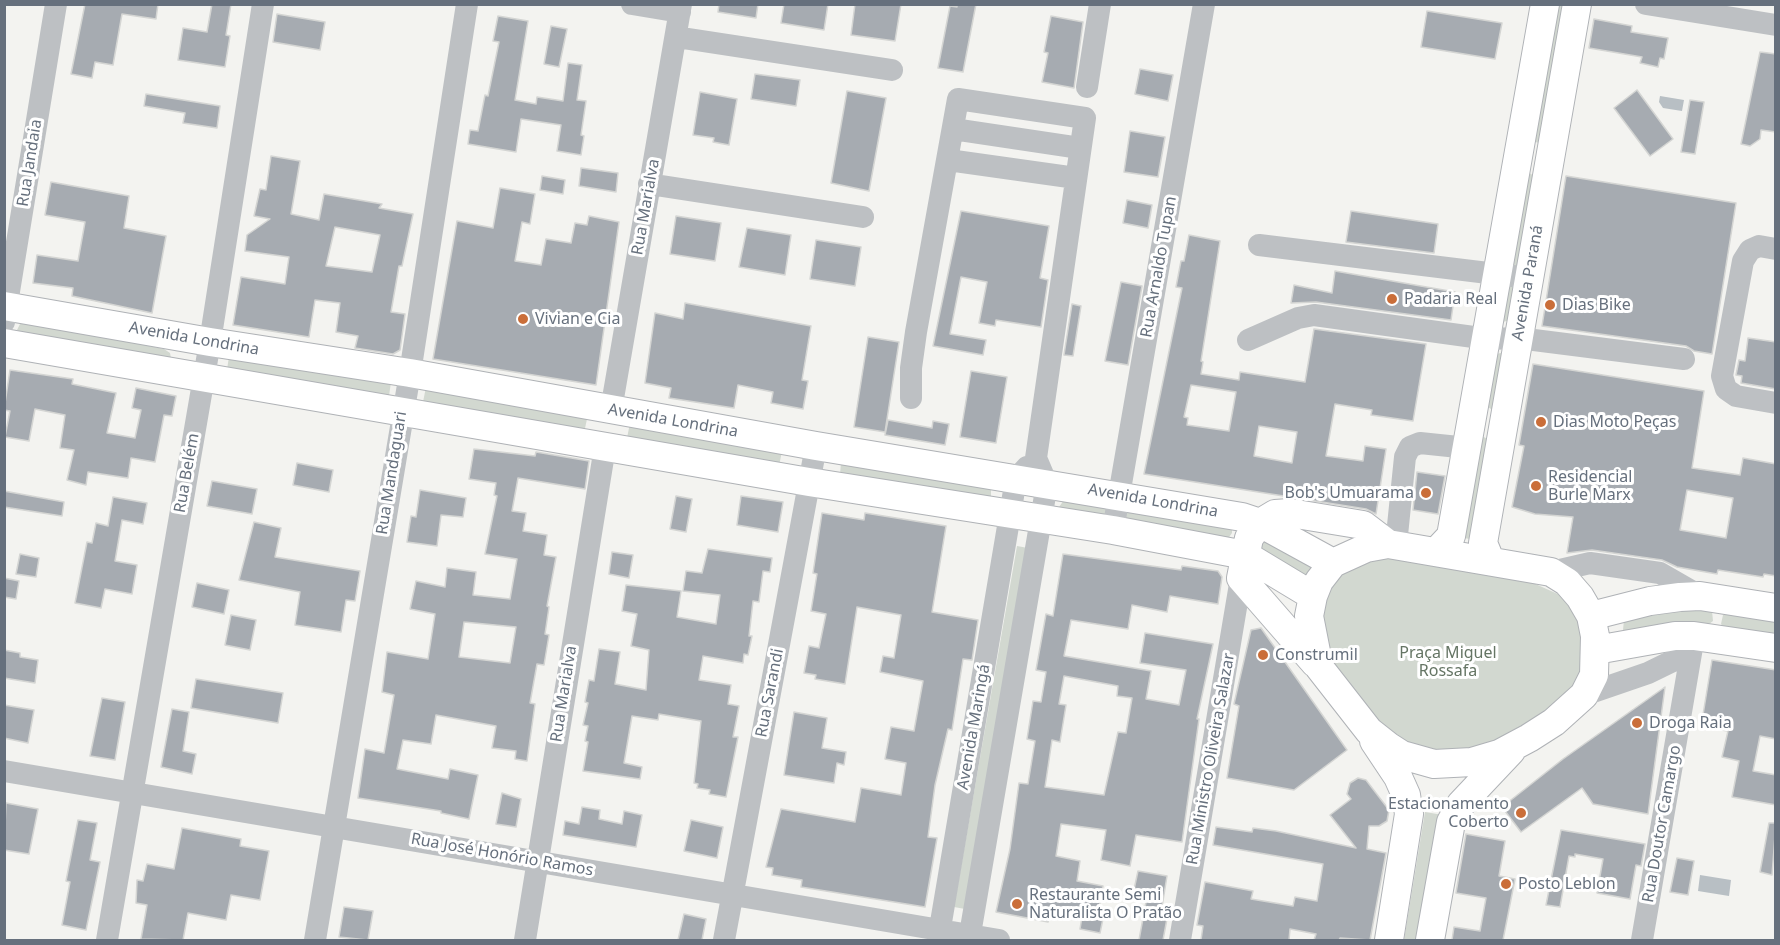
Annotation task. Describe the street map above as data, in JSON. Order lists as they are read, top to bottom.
{
  "streets": {
    "main road": ["Avenida Paraná", "Avenida Londrina"],
    "street": [
      "Rua Jandaia",
      "Rua Marialva",
      "Rua Arnaldo Tupan",
      "Rua Belém",
      "Rua Mandaguari",
      "Rua Sarandi",
      "Avenida Maringá",
      "Rua Ministro Oliveira Salazar",
      "Rua Doutor Camargo",
      "Rua José Honório Ramos"
    ]
  },
  "crossings": [
    ["Rua Jandaia", "Avenida Londrina"],
    ["Rua Marialva", "Avenida Londrina"],
    ["Rua Marialva", "Rua José Honório Ramos"],
    ["Rua Arnaldo Tupan", "Avenida Londrina"],
    ["Avenida Londrina", "Rua Belém"],
    ["Avenida Londrina", "Rua Mandaguari"],
    ["Avenida Londrina", "Rua Sarandi"],
    ["Avenida Londrina", "Avenida Maringá"],
    ["Rua Belém", "Rua José Honório Ramos"],
    ["Rua Mandaguari", "Rua José Honório Ramos"],
    ["Rua Sarandi", "Rua José Honório Ramos"],
    ["Avenida Maringá", "Rua José Honório Ramos"]
  ],
  "parks": ["Praça Miguel Rossafa"],
  "places": [
    "Padaria Real",
    "Dias Bike",
    "Vivian e Cia",
    "Dias Moto Peças",
    "Residencial Burle Marx",
    "Bob's Umuarama",
    "Construmil",
    "Droga Raia",
    "Estacionamento Coberto",
    "Posto Leblon",
    "Restaurante Semi Naturalista O Pratão"
  ]
}
